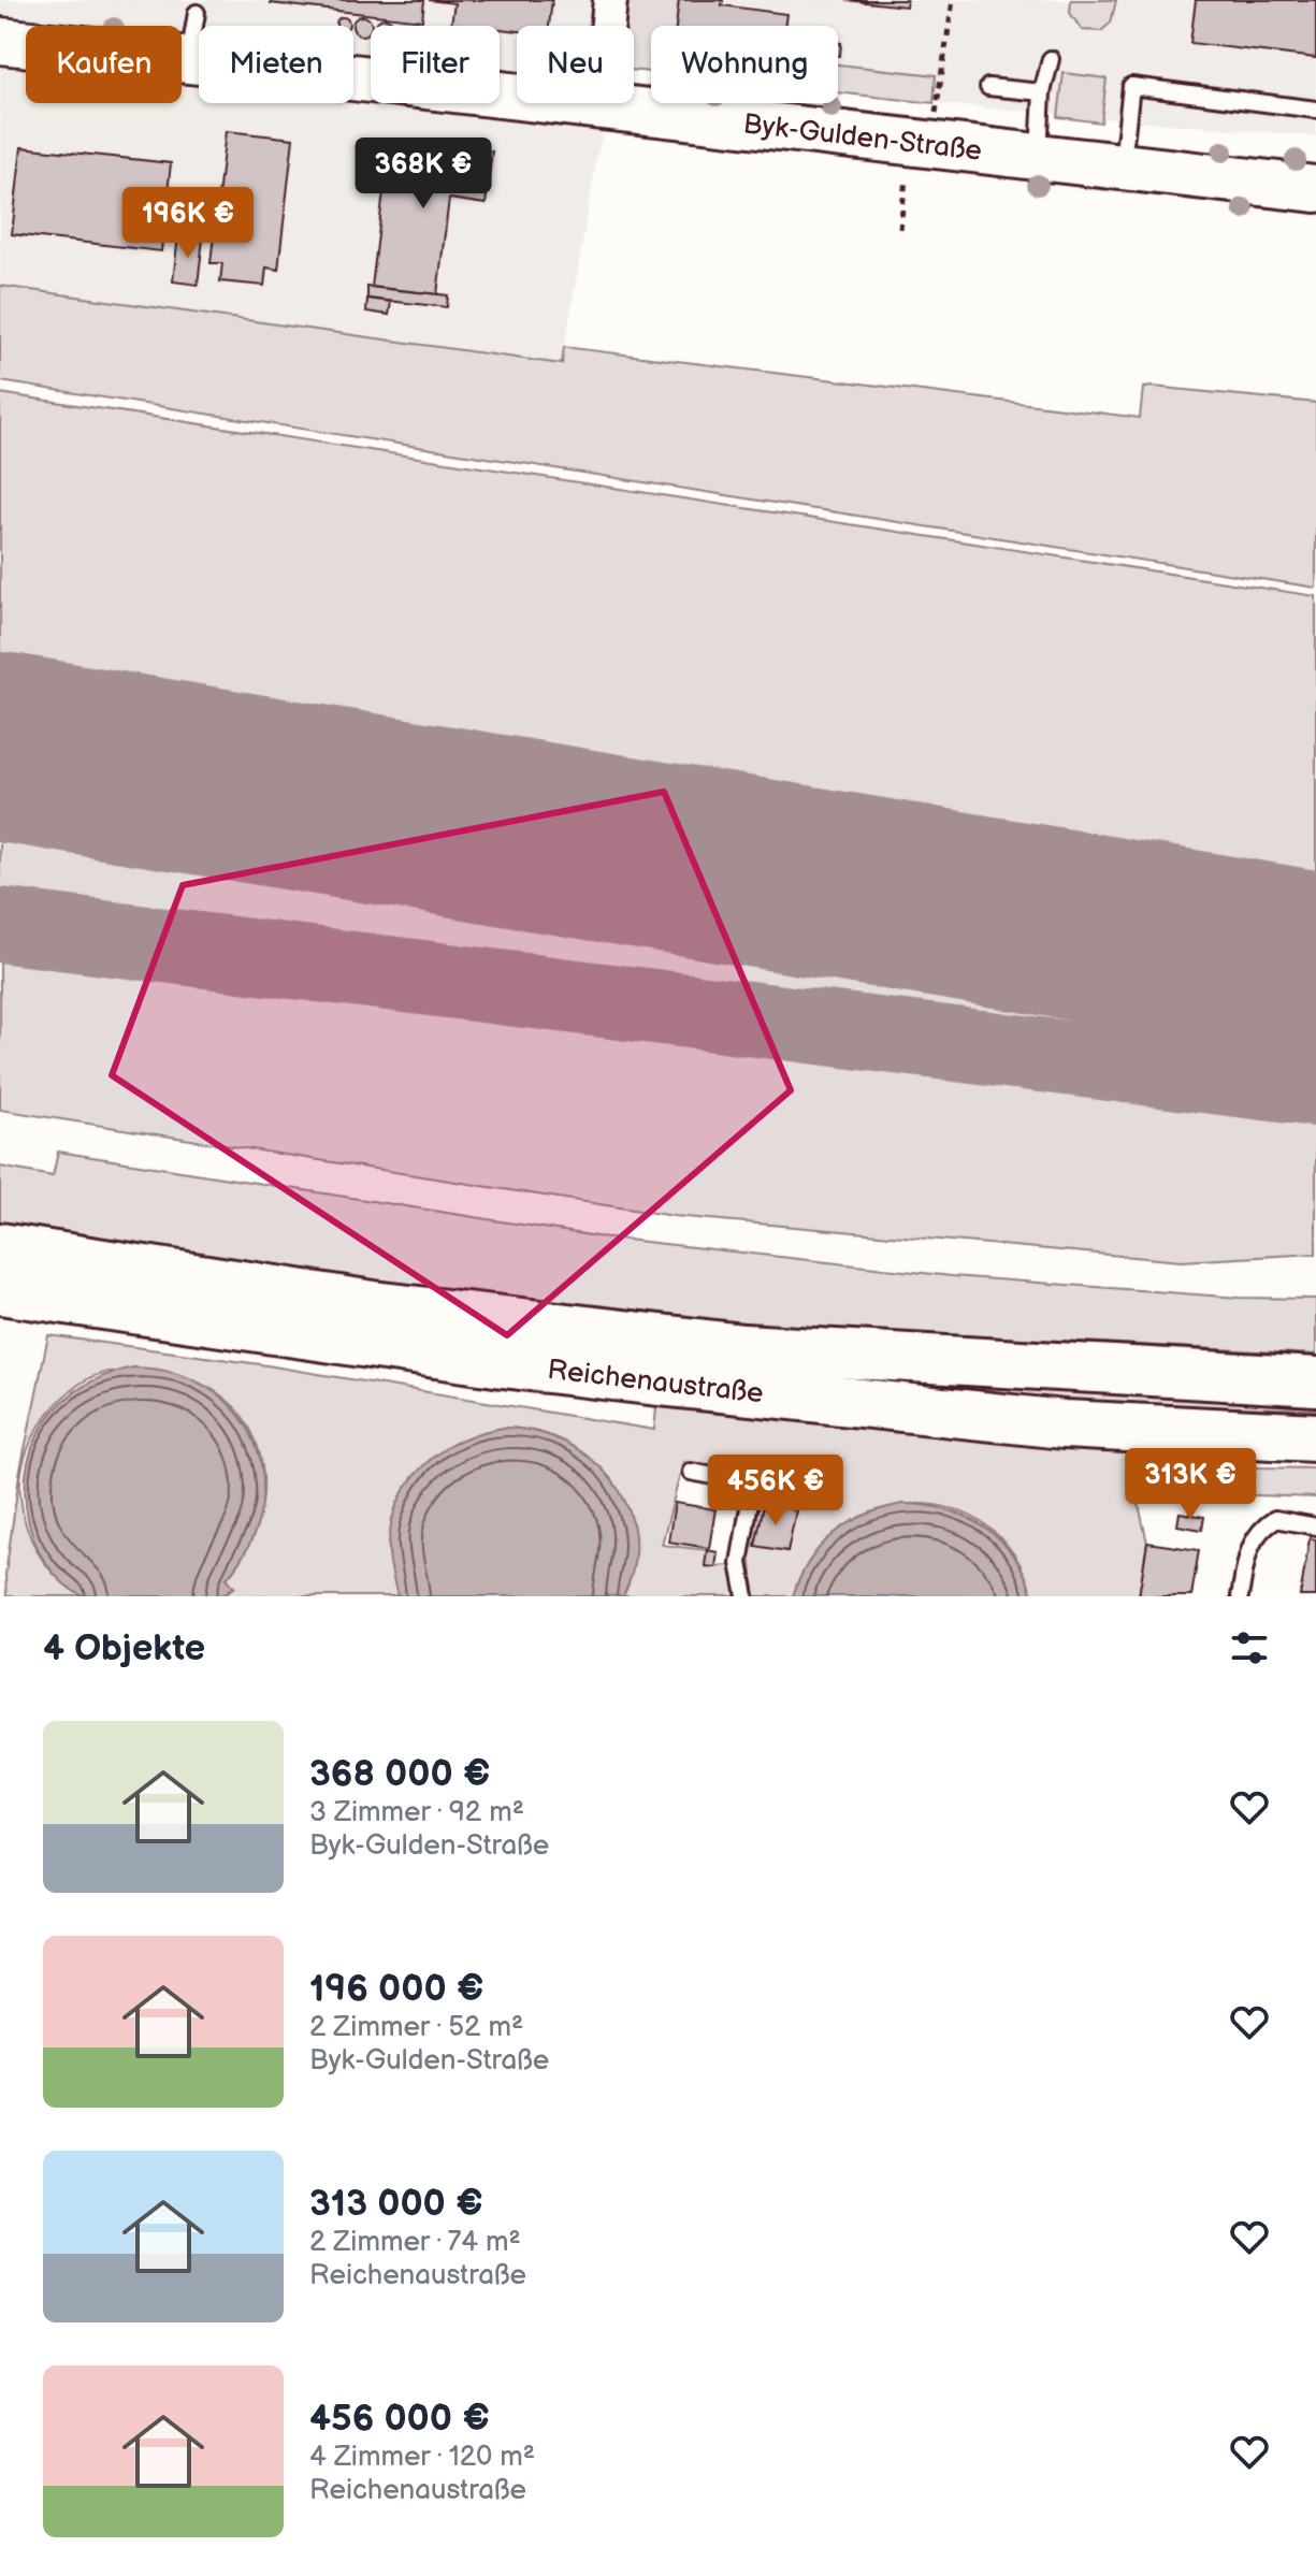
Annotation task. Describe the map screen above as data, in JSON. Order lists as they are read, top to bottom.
{
  "streets": {
    "main road": ["Reichenaustraße"],
    "street": ["Byk-Gulden-Straße"]
  },
  "page": {
    "chip": [
      "Kaufen",
      "Mieten",
      "Filter",
      "Neu",
      "Wohnung"
    ],
    "price": [
      "368K €",
      "196K €",
      "313K €",
      "456K €"
    ],
    "heading": "4 Objekte",
    "list": [
      {
        "name": "368 000 €",
        "note": "3 Zimmer · 92 m² · Byk-Gulden-Straße"
      },
      {
        "name": "196 000 €",
        "note": "2 Zimmer · 52 m² · Byk-Gulden-Straße"
      },
      {
        "name": "313 000 €",
        "note": "2 Zimmer · 74 m² · Reichenaustraße"
      },
      {
        "name": "456 000 €",
        "note": "4 Zimmer · 120 m² · Reichenaustraße"
      }
    ]
  }
}
